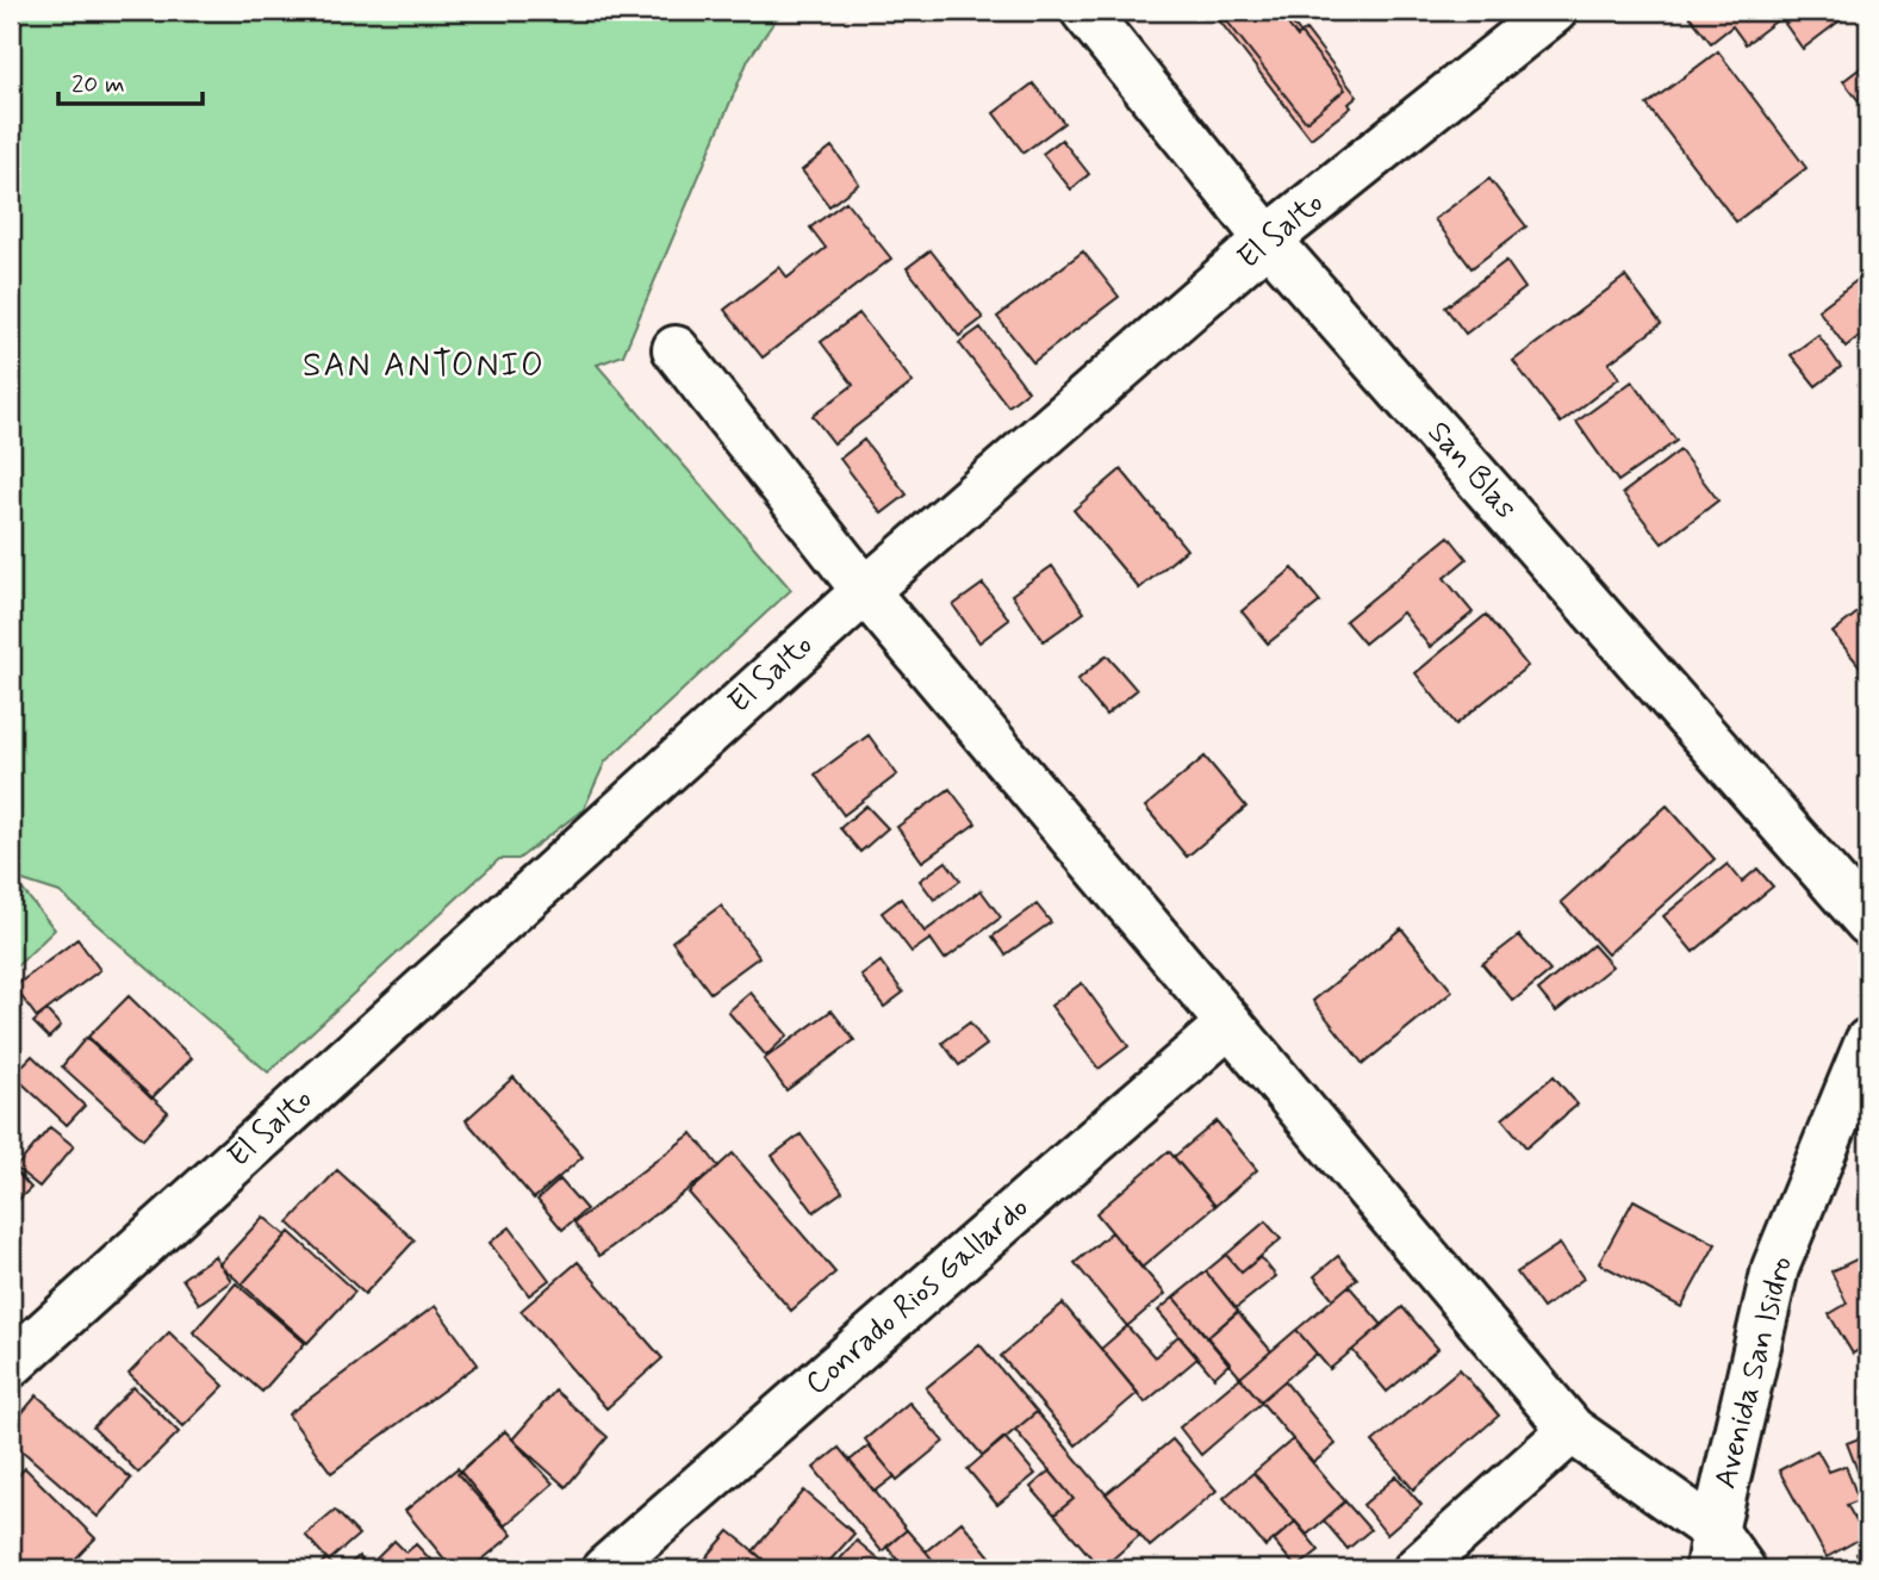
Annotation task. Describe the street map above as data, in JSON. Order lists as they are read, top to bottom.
{
  "streets": {
    "street": [
      "El Salto",
      "San Blas",
      "Conrado Rios Gallardo",
      "Avenida San Isidro"
    ]
  },
  "crossings": [
    ["El Salto", "San Blas"]
  ],
  "districts": ["SAN ANTONIO"],
  "scale_bar": "20 m"
}
